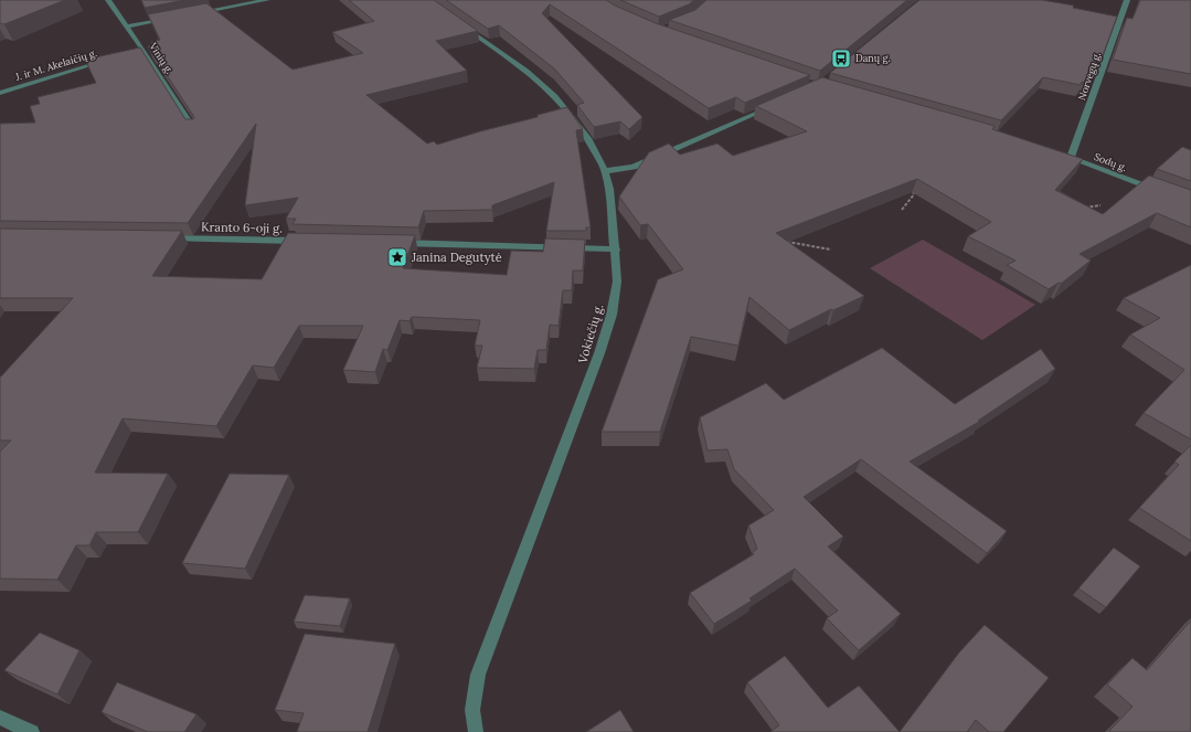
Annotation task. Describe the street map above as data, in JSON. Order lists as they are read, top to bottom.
{
  "streets": {
    "street": [
      "Vinių g.",
      "J. ir M. Akelaičių g.",
      "Norvegų g.",
      "Sodų g.",
      "Kranto 6-oji g.",
      "Vokiečių g."
    ]
  },
  "crossings": [
    ["Norvegų g.", "Sodų g."]
  ],
  "places": {
    "bus stop": ["Danų g."],
    "place": ["Janina Degutytė"]
  }
}
